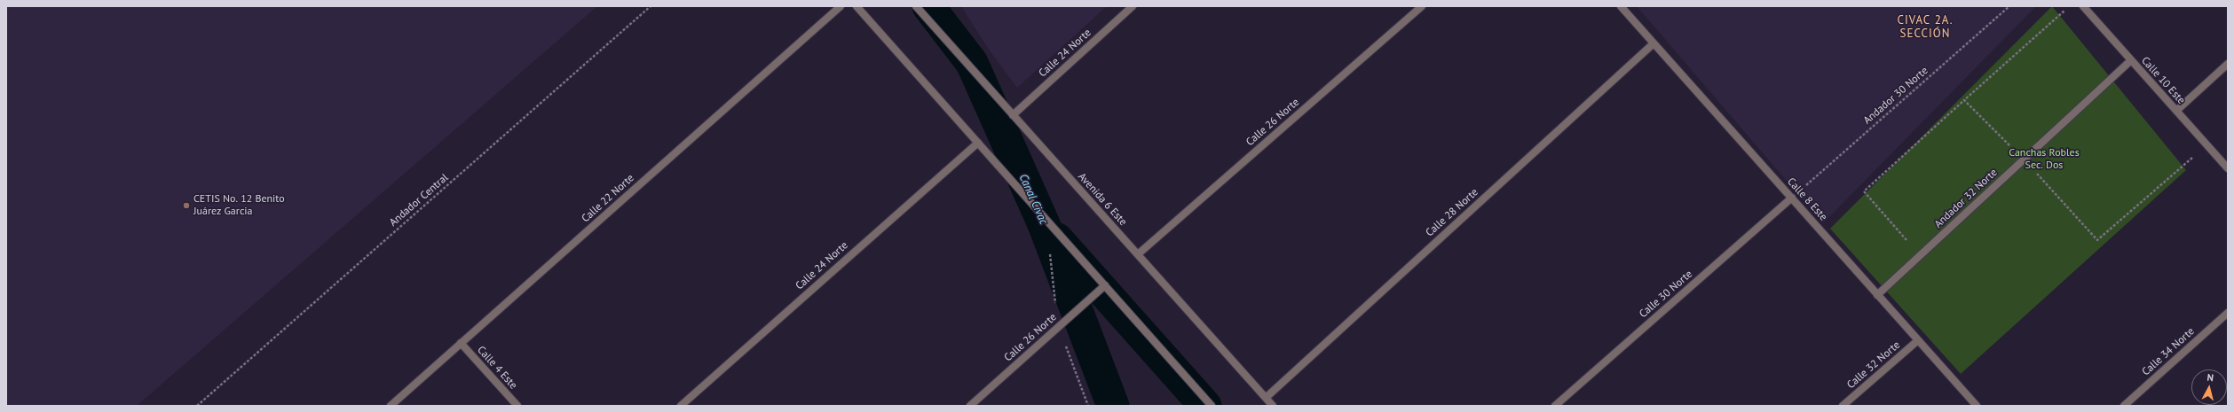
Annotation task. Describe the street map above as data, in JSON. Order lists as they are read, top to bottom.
{
  "streets": {
    "street": [
      "Calle 24 Norte",
      "Calle 10 Este",
      "Calle 26 Norte",
      "Calle 22 Norte",
      "Andador 32 Norte",
      "Avenida 6 Este",
      "Calle 8 Este",
      "Calle 28 Norte",
      "Calle 30 Norte",
      "Calle 34 Norte",
      "Calle 32 Norte",
      "Calle 4 Este"
    ],
    "path": ["Andador 30 Norte", "Andador Central"]
  },
  "crossings": [
    ["Calle 24 Norte", "Avenida 6 Este"],
    ["Calle 10 Este", "Andador 32 Norte"],
    ["Andador 30 Norte", "Calle 8 Este"],
    ["Andador 30 Norte", "Calle 30 Norte"],
    ["Calle 26 Norte", "Avenida 6 Este"],
    ["Calle 22 Norte", "Calle 4 Este"],
    ["Andador 32 Norte", "Calle 8 Este"],
    ["Avenida 6 Este", "Calle 28 Norte"],
    ["Calle 8 Este", "Calle 28 Norte"],
    ["Calle 8 Este", "Calle 30 Norte"],
    ["Calle 8 Este", "Calle 32 Norte"]
  ],
  "districts": ["CIVAC 2A. SECCIÓN"],
  "water": ["Canal Civac"],
  "parks": ["Canchas Robles Sec. Dos"],
  "places": ["CETIS No. 12 Benito Juárez Garcia"],
  "north": "top"
}
